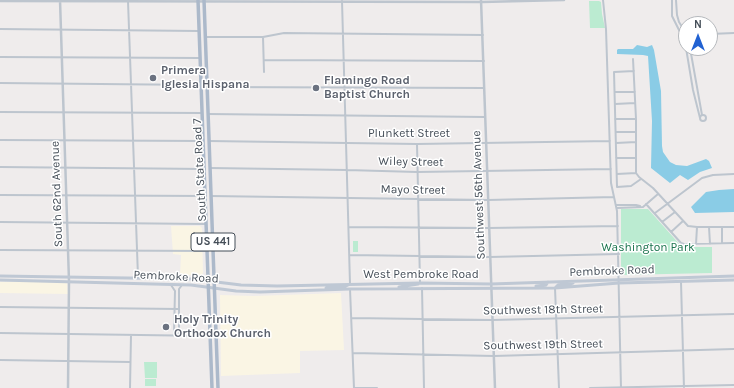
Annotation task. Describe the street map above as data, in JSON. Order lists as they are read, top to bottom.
{
  "streets": {
    "main road": [
      "South State Road 7",
      "US 441",
      "Pembroke Road",
      "West Pembroke Road"
    ],
    "street": [
      "Plunkett Street",
      "Wiley Street",
      "Mayo Street",
      "South 62nd Avenue",
      "Southwest 56th Avenue",
      "Southwest 18th Street",
      "Southwest 19th Street"
    ]
  },
  "crossings": [
    ["Plunkett Street", "South State Road 7"],
    ["Plunkett Street", "Southwest 56th Avenue"],
    ["Wiley Street", "South State Road 7"],
    ["Wiley Street", "Southwest 56th Avenue"],
    ["South State Road 7", "Mayo Street"],
    ["South State Road 7", "Pembroke Road"],
    ["Mayo Street", "Southwest 56th Avenue"],
    ["South 62nd Avenue", "Pembroke Road"],
    ["Southwest 56th Avenue", "Pembroke Road"],
    ["Southwest 56th Avenue", "West Pembroke Road"],
    ["Southwest 56th Avenue", "Southwest 18th Street"],
    ["Southwest 56th Avenue", "Southwest 19th Street"],
    ["Pembroke Road", "West Pembroke Road"]
  ],
  "parks": ["Washington Park"],
  "places": ["Primera Iglesia Hispana", "Flamingo Road Baptist Church", "Holy Trinity Orthodox Church"],
  "north": "top"
}
